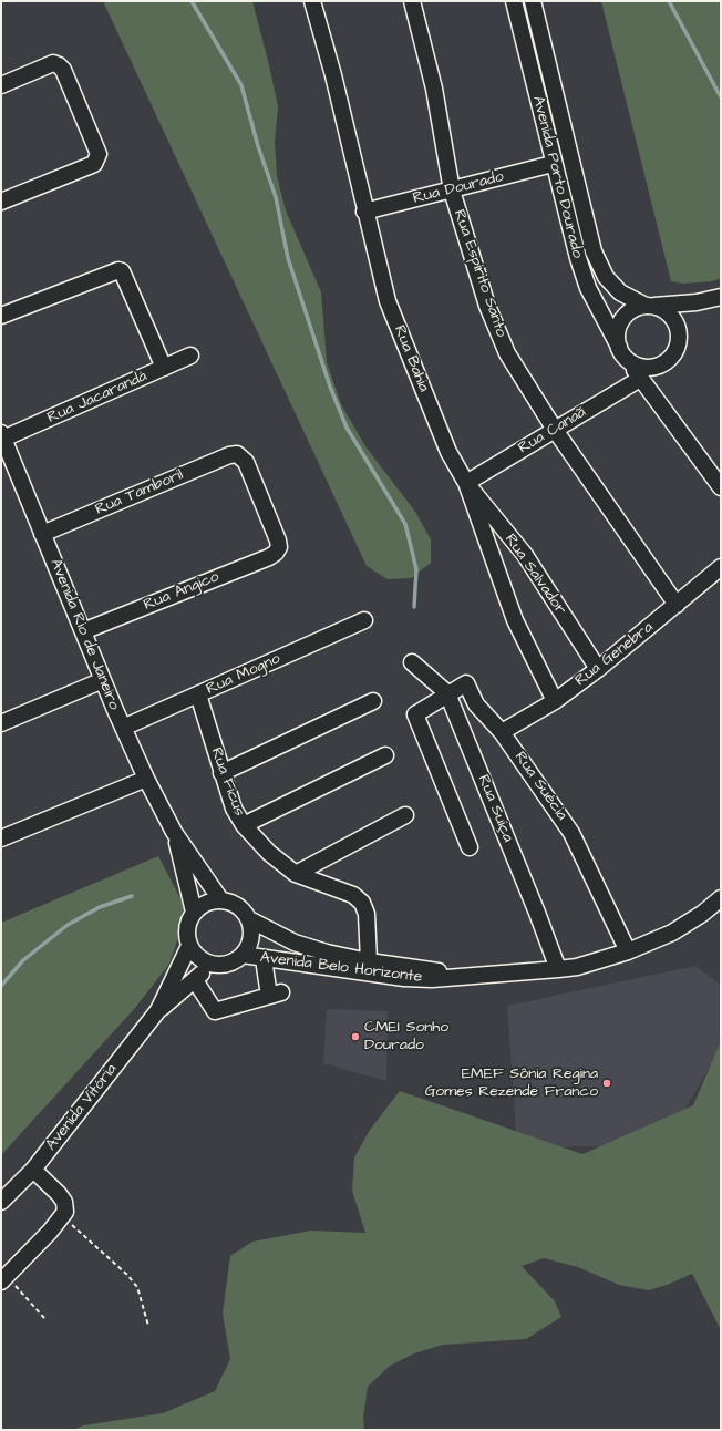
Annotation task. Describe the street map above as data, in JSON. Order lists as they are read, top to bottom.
{
  "streets": {
    "street": [
      "Avenida Porto Dourado",
      "Rua Dourado",
      "Rua Espírito Santo",
      "Rua Bahia",
      "Rua Jacarandá",
      "Rua Canaã",
      "Rua Tamboril",
      "Rua Salvador",
      "Rua Angico",
      "Avenida Rio de Janeiro",
      "Rua Genebra",
      "Rua Mogno",
      "Rua Ficus",
      "Rua Suécia",
      "Rua Suíça",
      "Avenida Belo Horizonte",
      "Avenida Vitória"
    ]
  },
  "crossings": [
    ["Avenida Porto Dourado", "Rua Dourado"],
    ["Avenida Porto Dourado", "Rua Canaã"],
    ["Rua Dourado", "Rua Espírito Santo"],
    ["Rua Dourado", "Rua Bahia"],
    ["Rua Espírito Santo", "Rua Canaã"],
    ["Rua Espírito Santo", "Rua Genebra"],
    ["Rua Bahia", "Rua Canaã"],
    ["Rua Bahia", "Rua Salvador"],
    ["Rua Bahia", "Rua Genebra"],
    ["Rua Jacarandá", "Avenida Rio de Janeiro"],
    ["Rua Canaã", "Rua Salvador"],
    ["Rua Tamboril", "Rua Angico"],
    ["Rua Tamboril", "Avenida Rio de Janeiro"],
    ["Rua Salvador", "Rua Genebra"],
    ["Rua Angico", "Avenida Rio de Janeiro"],
    ["Avenida Rio de Janeiro", "Rua Mogno"],
    ["Avenida Rio de Janeiro", "Avenida Belo Horizonte"],
    ["Avenida Rio de Janeiro", "Avenida Vitória"],
    ["Rua Genebra", "Rua Suécia"],
    ["Rua Mogno", "Rua Ficus"],
    ["Rua Ficus", "Avenida Belo Horizonte"],
    ["Rua Suécia", "Rua Suíça"],
    ["Rua Suécia", "Avenida Belo Horizonte"],
    ["Rua Suíça", "Avenida Belo Horizonte"],
    ["Avenida Belo Horizonte", "Avenida Vitória"]
  ],
  "places": ["CMEI Sonho Dourado", "EMEF Sônia Regina Gomes Rezende Franco"]
}
